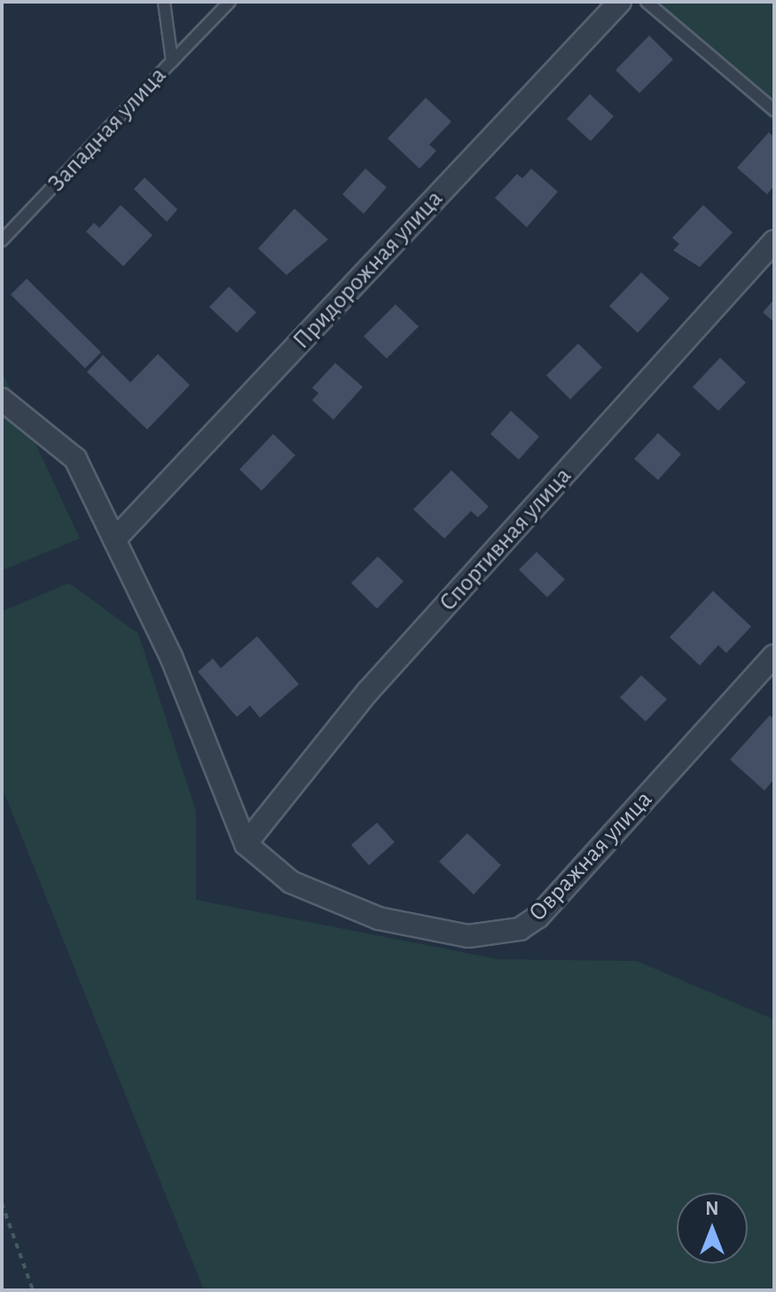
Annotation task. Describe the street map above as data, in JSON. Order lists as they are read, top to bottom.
{
  "streets": {
    "street": ["Придорожная улица", "Спортивная улица", "Овражная улица"],
    "lane": ["Западная улица"]
  },
  "crossings": [
    ["Спортивная улица", "Овражная улица"]
  ],
  "north": "top"
}
